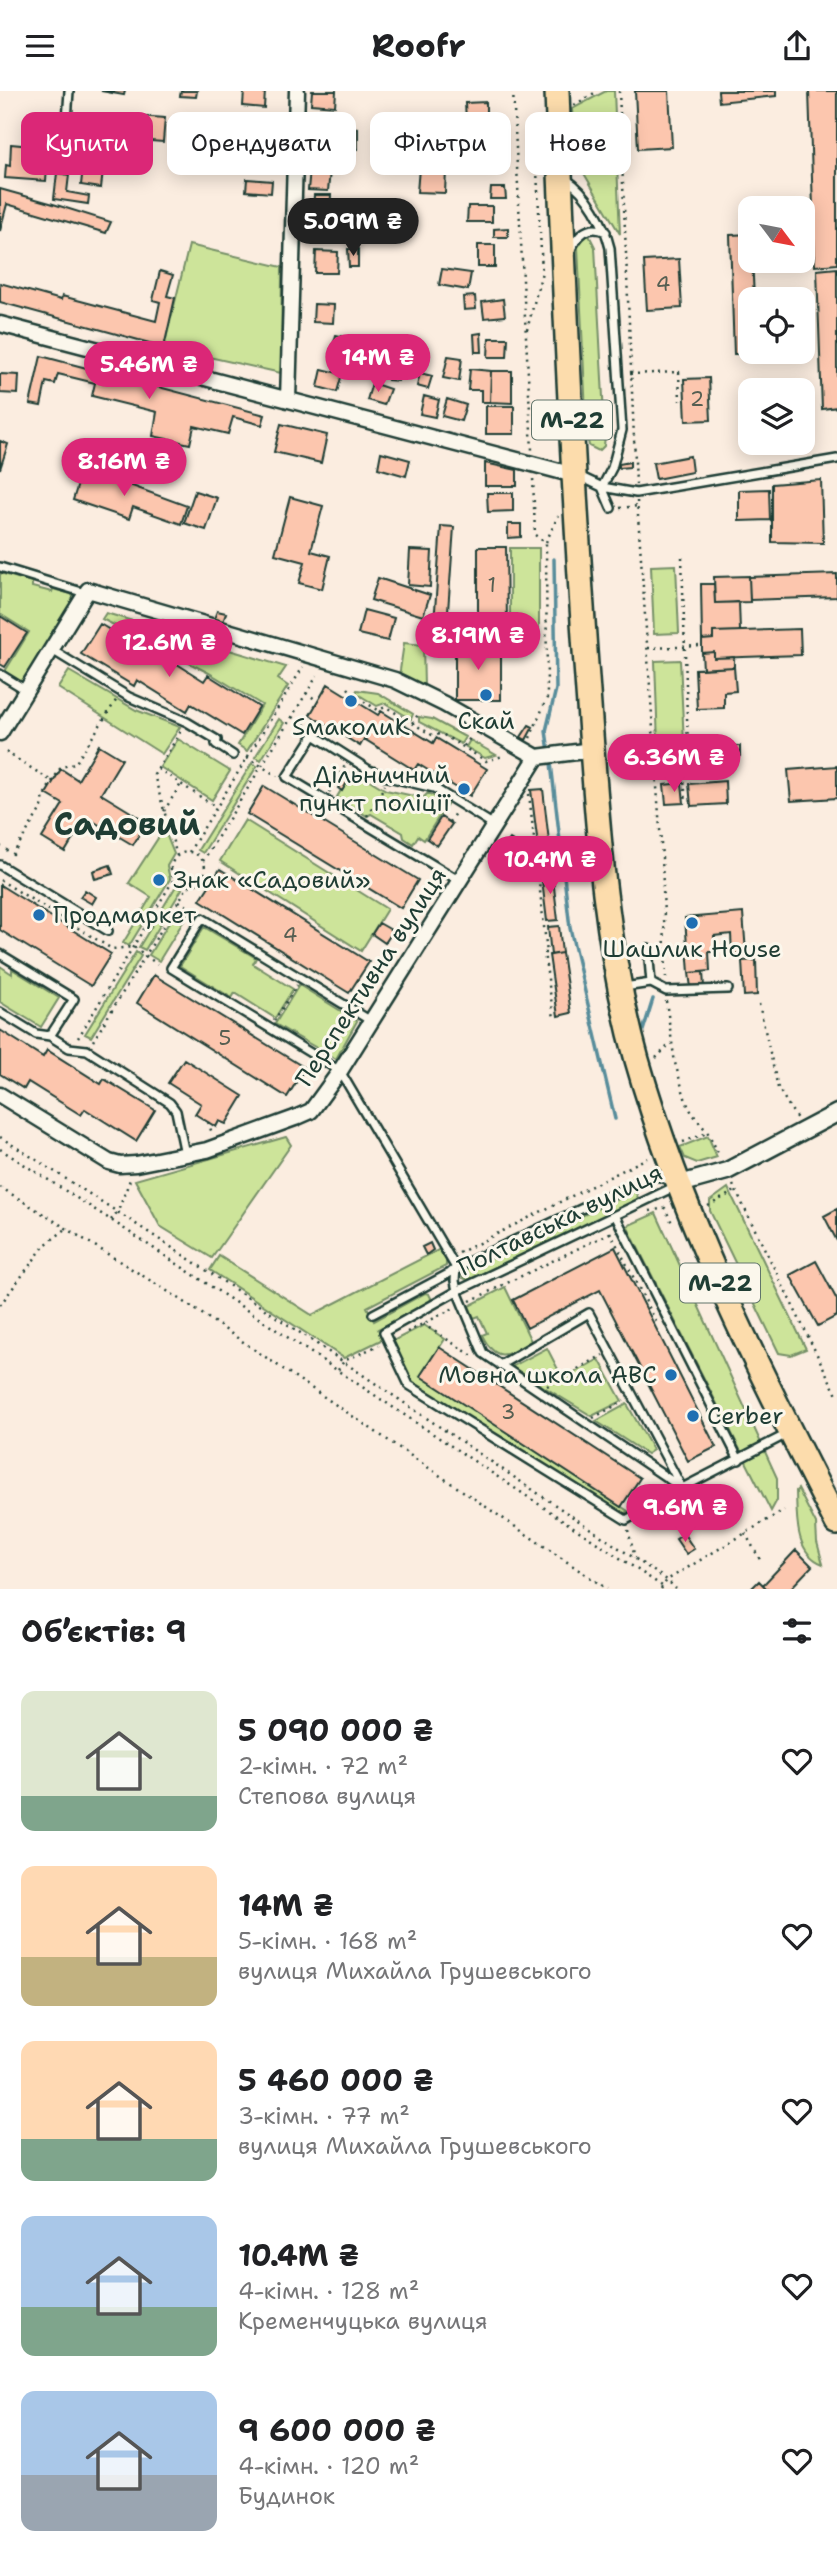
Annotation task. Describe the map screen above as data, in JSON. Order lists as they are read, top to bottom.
{
  "streets": {
    "highway": ["М-22"],
    "street": ["Перспективна вулиця"],
    "lane": ["Полтавська вулиця"]
  },
  "crossings": [
    ["М-22", "Полтавська вулиця"]
  ],
  "districts": ["Садовий"],
  "places": [
    "Скай",
    "SмаколиК",
    "Дільничний пункт поліції",
    "Знак «Садовий»",
    "Продмаркет",
    "Шашлик House",
    "Мовна школа ABC",
    "Cerber"
  ],
  "house_numbers": [
    "4",
    "2",
    "1",
    "4",
    "5",
    "3"
  ],
  "north": "bottom right",
  "page": {
    "header": "Roofr",
    "chip": [
      "Купити",
      "Орендувати",
      "Фільтри",
      "Нове"
    ],
    "price": [
      "5.09M ₴",
      "14M ₴",
      "5.46M ₴",
      "8.16M ₴",
      "8.19M ₴",
      "12.6M ₴",
      "6.36M ₴",
      "10.4M ₴",
      "9.6M ₴"
    ],
    "heading": "Об’єктів: 9",
    "list": [
      {
        "name": "5 090 000 ₴",
        "note": "2-кімн. · 72 m² · Степова вулиця"
      },
      {
        "name": "14M ₴",
        "note": "5-кімн. · 168 m² · вулиця Михайла Грушевського"
      },
      {
        "name": "5 460 000 ₴",
        "note": "3-кімн. · 77 m² · вулиця Михайла Грушевського"
      },
      {
        "name": "10.4M ₴",
        "note": "4-кімн. · 128 m² · Кременчуцька вулиця"
      },
      {
        "name": "9 600 000 ₴",
        "note": "4-кімн. · 120 m² · Будинок"
      }
    ]
  }
}
